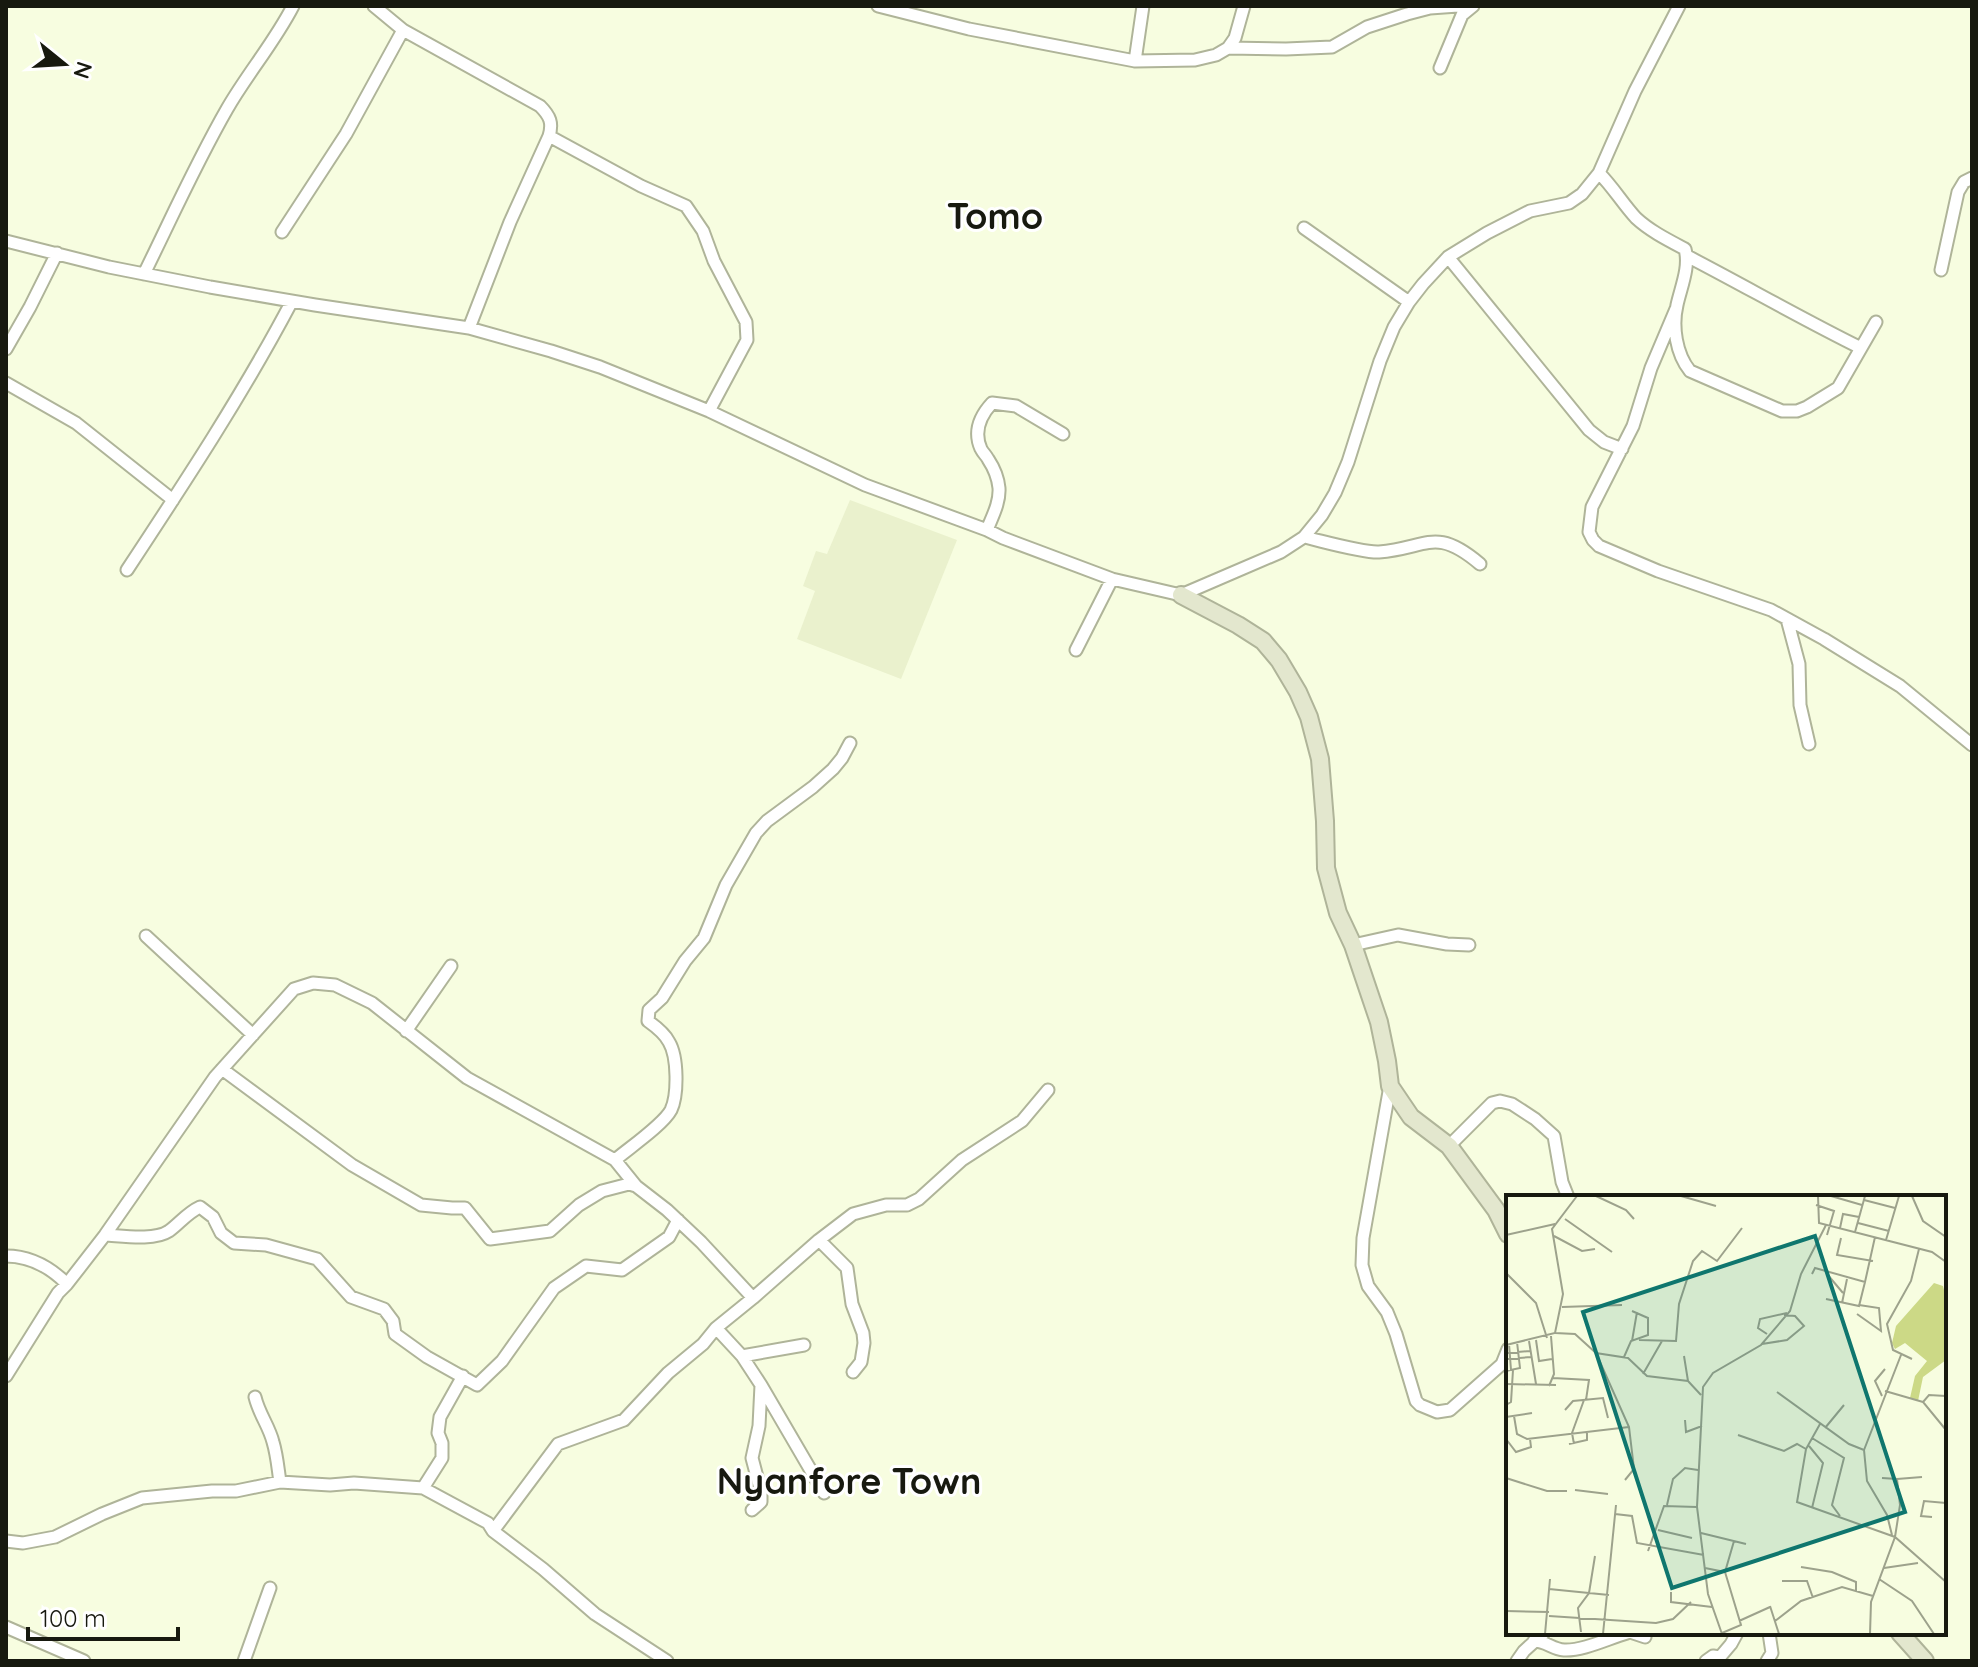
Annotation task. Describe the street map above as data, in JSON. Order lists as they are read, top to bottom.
{
  "districts": ["Tomo", "Nyanfore Town"],
  "scale_bar": "100 m",
  "north": "right"
}
